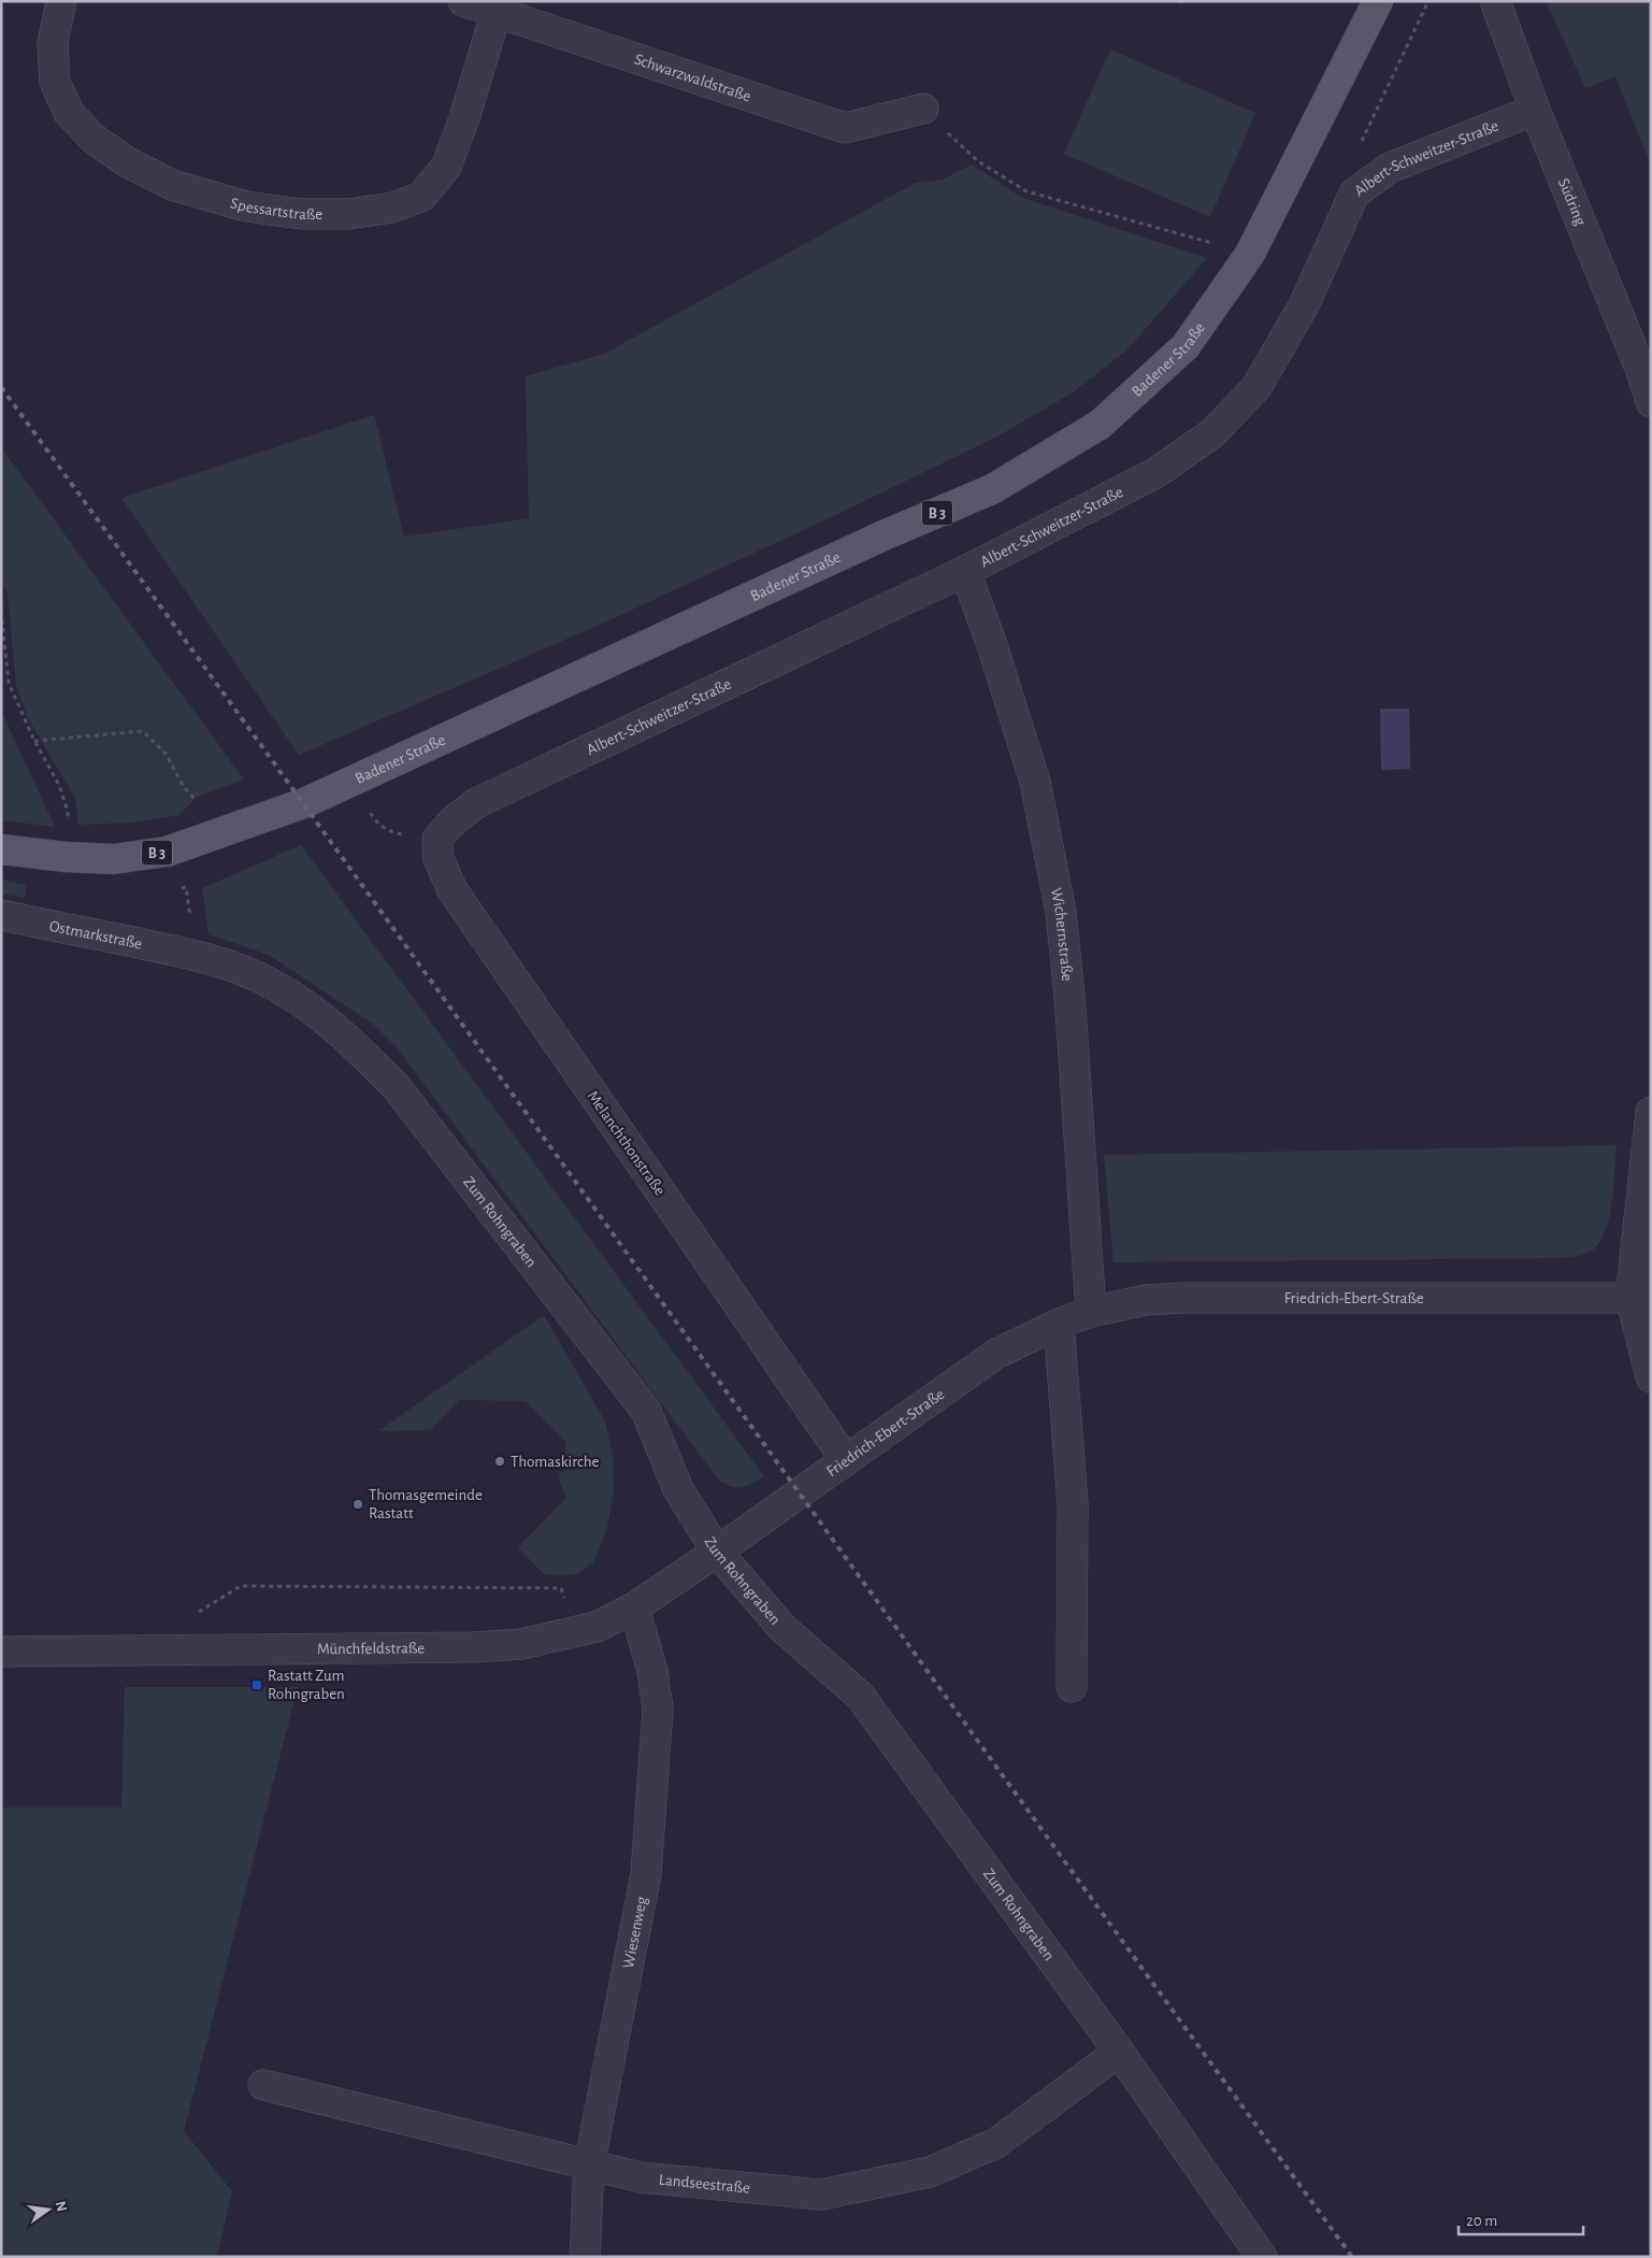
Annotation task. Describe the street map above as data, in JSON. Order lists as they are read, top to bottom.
{
  "streets": {
    "main road": ["Badener Straße", "B 3"],
    "street": [
      "Schwarzwaldstraße",
      "Albert-Schweitzer-Straße",
      "Südring",
      "Spessartstraße",
      "Ostmarkstraße",
      "Wichernstraße",
      "Melanchthonstraße",
      "Zum Rohngraben",
      "Friedrich-Ebert-Straße",
      "Münchfeldstraße",
      "Wiesenweg",
      "Landseestraße"
    ]
  },
  "crossings": [
    ["Schwarzwaldstraße", "Spessartstraße"],
    ["Albert-Schweitzer-Straße", "Südring"],
    ["Albert-Schweitzer-Straße", "Wichernstraße"],
    ["Albert-Schweitzer-Straße", "Melanchthonstraße"],
    ["Ostmarkstraße", "Zum Rohngraben"],
    ["Wichernstraße", "Friedrich-Ebert-Straße"],
    ["Melanchthonstraße", "Friedrich-Ebert-Straße"],
    ["Zum Rohngraben", "Friedrich-Ebert-Straße"],
    ["Zum Rohngraben", "Münchfeldstraße"],
    ["Zum Rohngraben", "Landseestraße"],
    ["Friedrich-Ebert-Straße", "Münchfeldstraße"],
    ["Münchfeldstraße", "Wiesenweg"],
    ["Wiesenweg", "Landseestraße"]
  ],
  "places": {
    "other": ["Thomaskirche", "Thomasgemeinde Rastatt"],
    "transit": ["Rastatt Zum Rohngraben"]
  },
  "scale_bar": "20 m",
  "north": "right"
}
